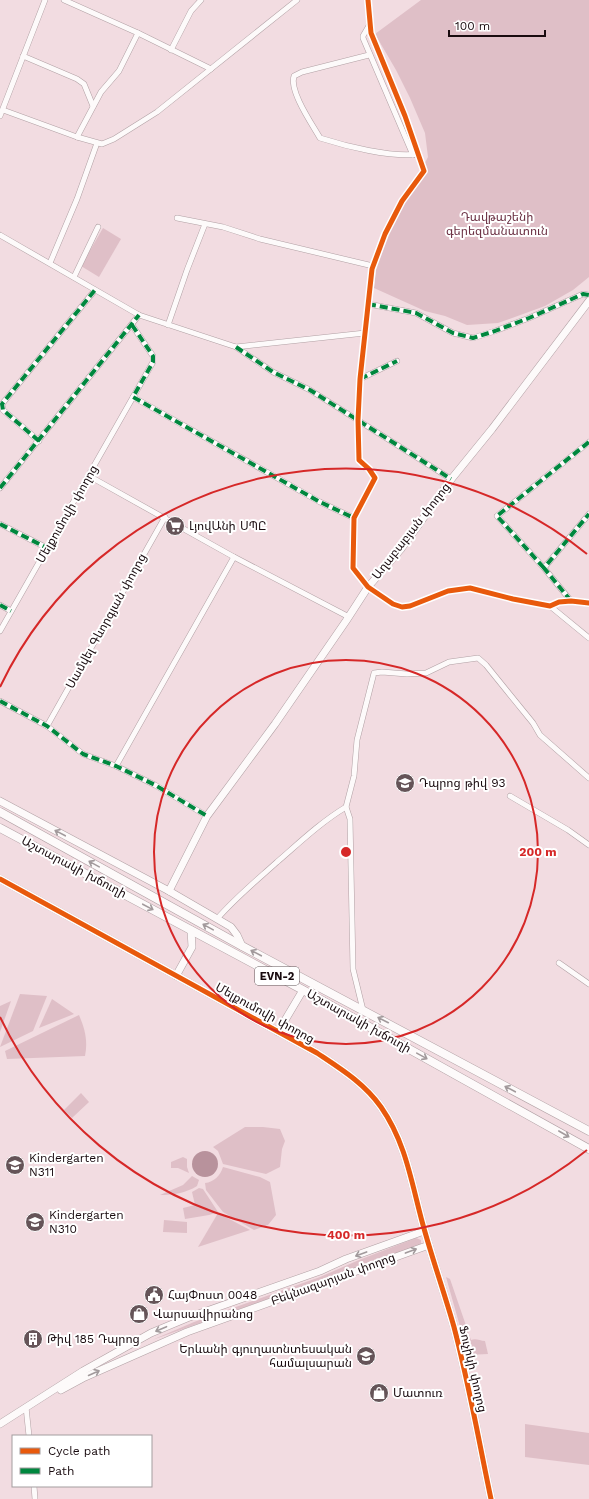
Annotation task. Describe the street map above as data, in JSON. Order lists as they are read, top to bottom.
{
  "streets": {
    "main road": ["Աշտարակի խճուղի", "EVN-2"],
    "street": [
      "Մելքումովի փողոց",
      "Աղաբաբյան փողոց",
      "Սամվել Գևորգյան փողոց",
      "Բեկնազարյան փողոց",
      "Ֆուչիկի փողոց"
    ]
  },
  "crossings": [
    ["Մելքումովի փողոց", "Բեկնազարյան փողոց"],
    ["Մելքումովի փողոց", "Ֆուչիկի փողոց"],
    ["Բեկնազարյան փողոց", "Ֆուչիկի փողոց"]
  ],
  "parks": ["Դավթաշենի գերեզմանատուն"],
  "places": {
    "supermarket": ["ԼյովԱնի ՍՊԸ"],
    "school or university": [
      "Դպրոց թիվ 93",
      "Kindergarten N311",
      "Kindergarten N310",
      "Երևանի գյուղատնտեսական համալսարան"
    ],
    "public building": ["ՀայՓոստ 0048"],
    "shop": ["Վարսավիրանոց", "Մատուռ"],
    "building": ["Թիվ 185 Դպրոց"]
  },
  "legend": ["Cycle path", "Path"],
  "scale_bar": "100 m",
  "rings": ["200 m", "400 m"]
}
